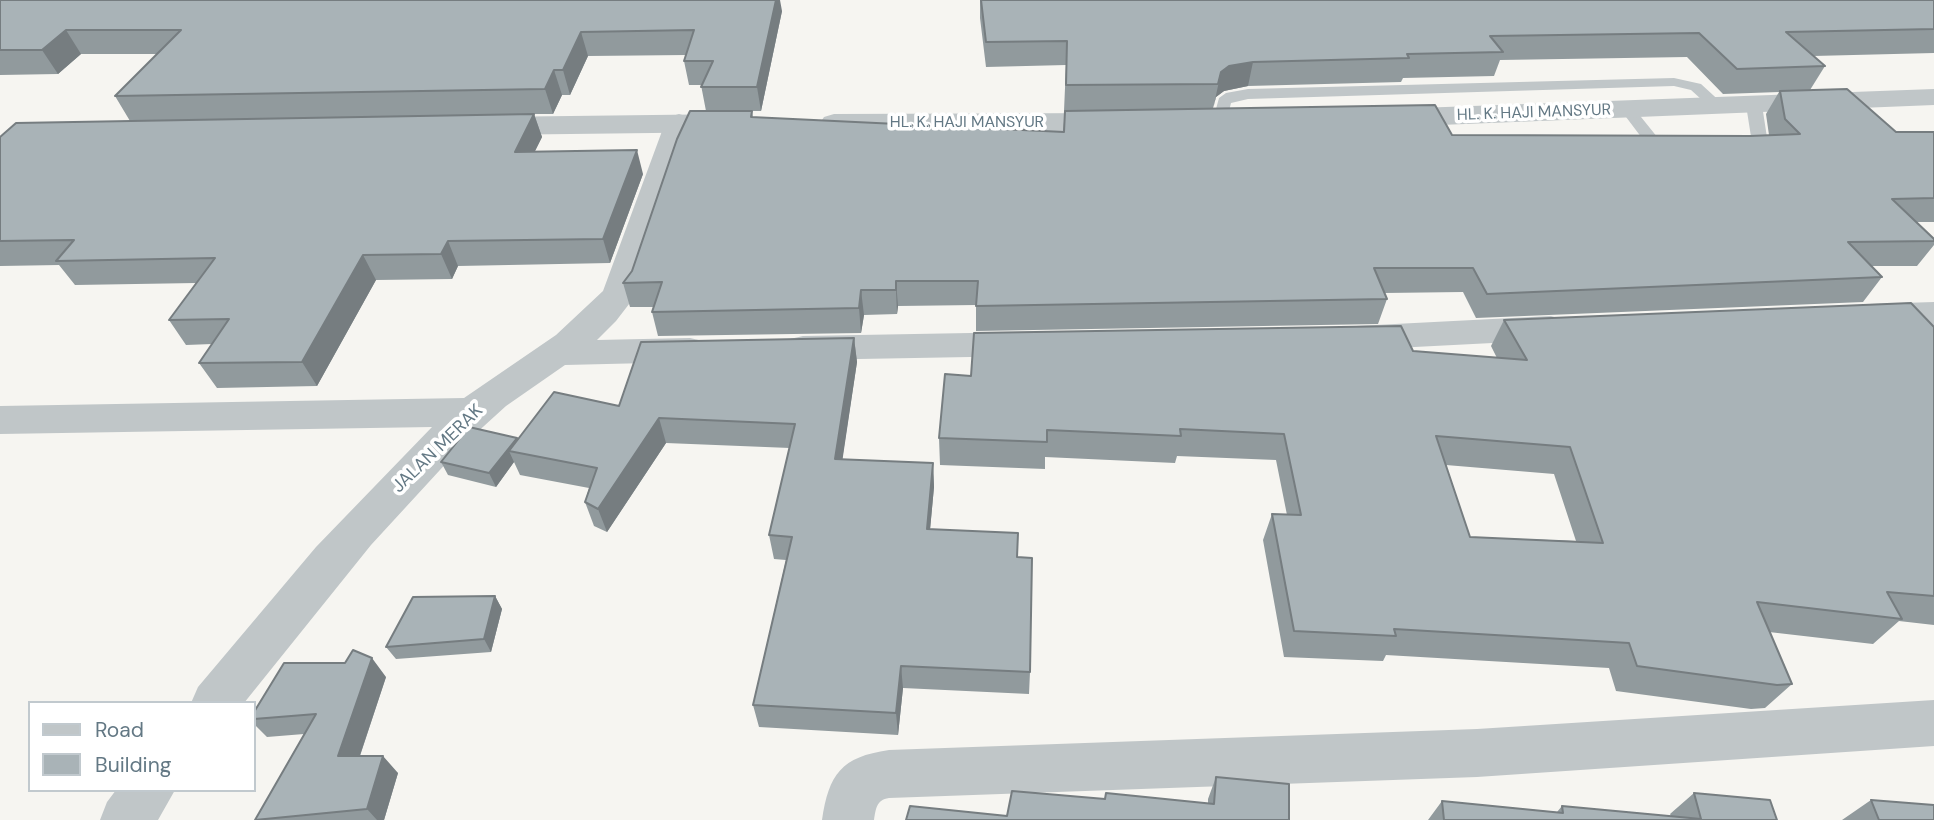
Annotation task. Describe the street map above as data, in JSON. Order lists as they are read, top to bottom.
{
  "streets": {
    "street": ["HL. K. HAJI MANSYUR", "JALAN MERAK"]
  },
  "legend": ["Road", "Building"]
}
